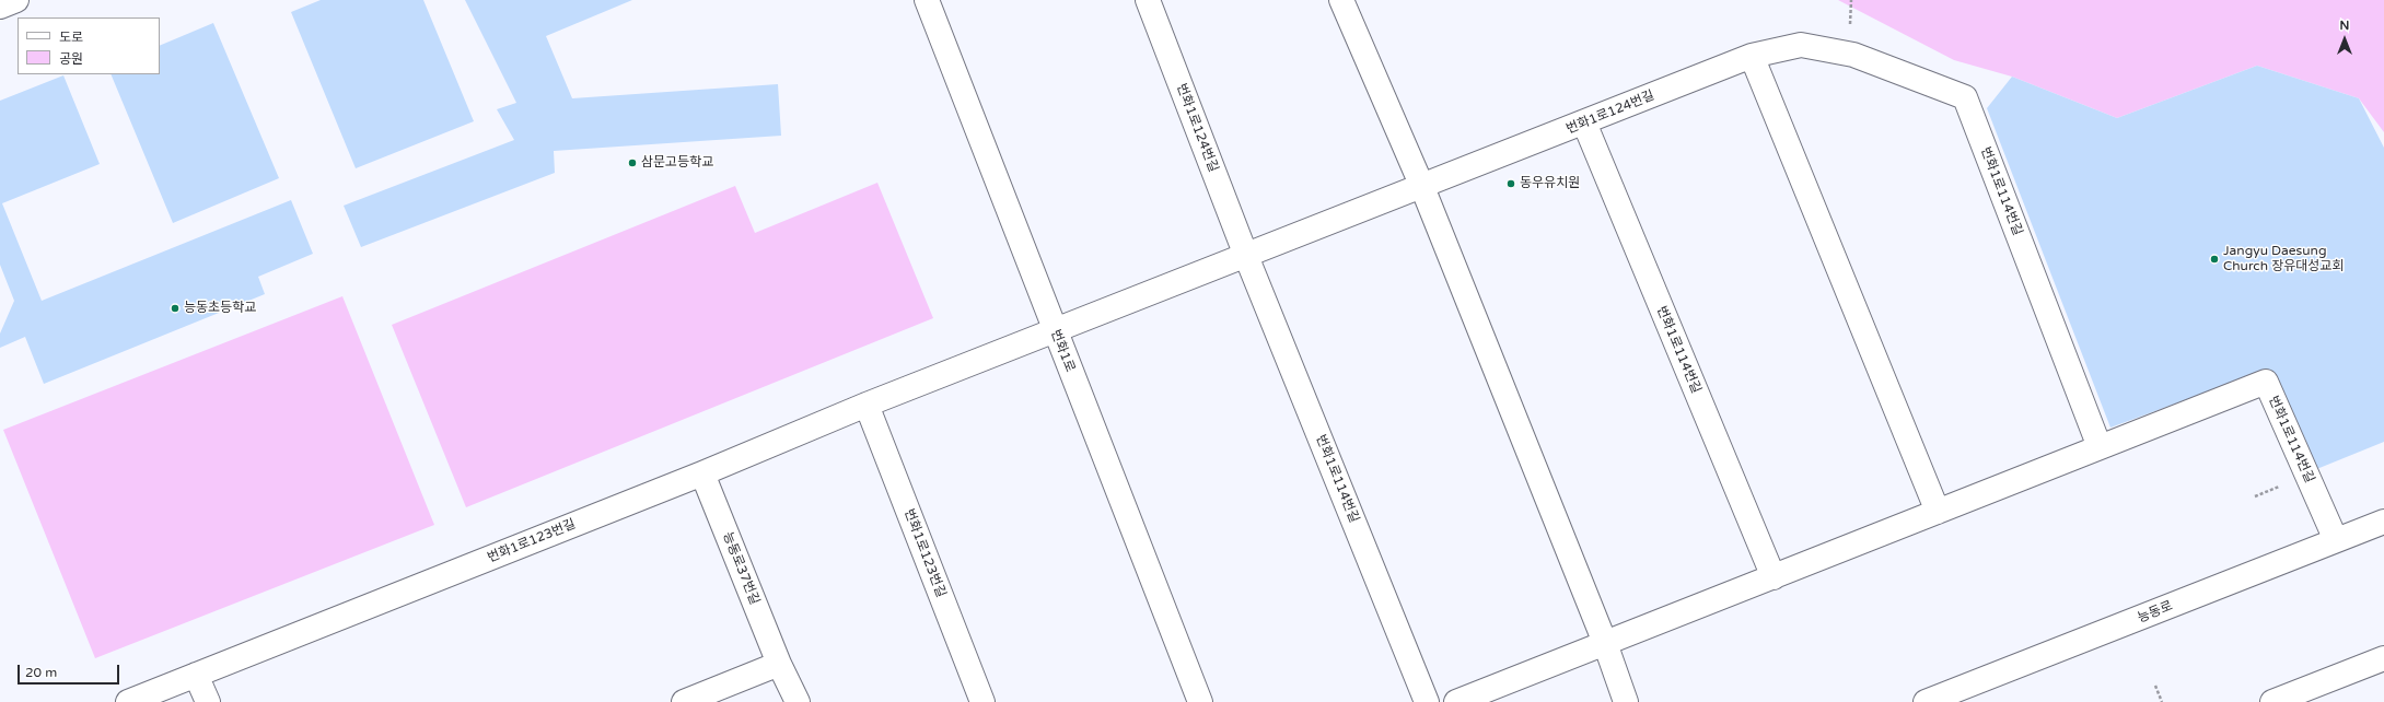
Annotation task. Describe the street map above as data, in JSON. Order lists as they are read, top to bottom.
{
  "streets": {
    "street": [
      "번화1로124번길",
      "번화1로114번길",
      "번화1로",
      "번화1로123번길",
      "능동로37번길",
      "능동로"
    ]
  },
  "crossings": [
    ["번화1로124번길", "번화1로114번길"],
    ["번화1로124번길", "번화1로"],
    ["번화1로124번길", "번화1로123번길"],
    ["번화1로114번길", "능동로"],
    ["번화1로", "번화1로123번길"],
    ["번화1로123번길", "능동로37번길"]
  ],
  "places": [
    "삼문고등학교",
    "동우유치원",
    "Jangyu Daesung Church 장유대성교회",
    "능동초등학교"
  ],
  "legend": ["도로", "공원"],
  "scale_bar": "20 m",
  "north": "top"
}
